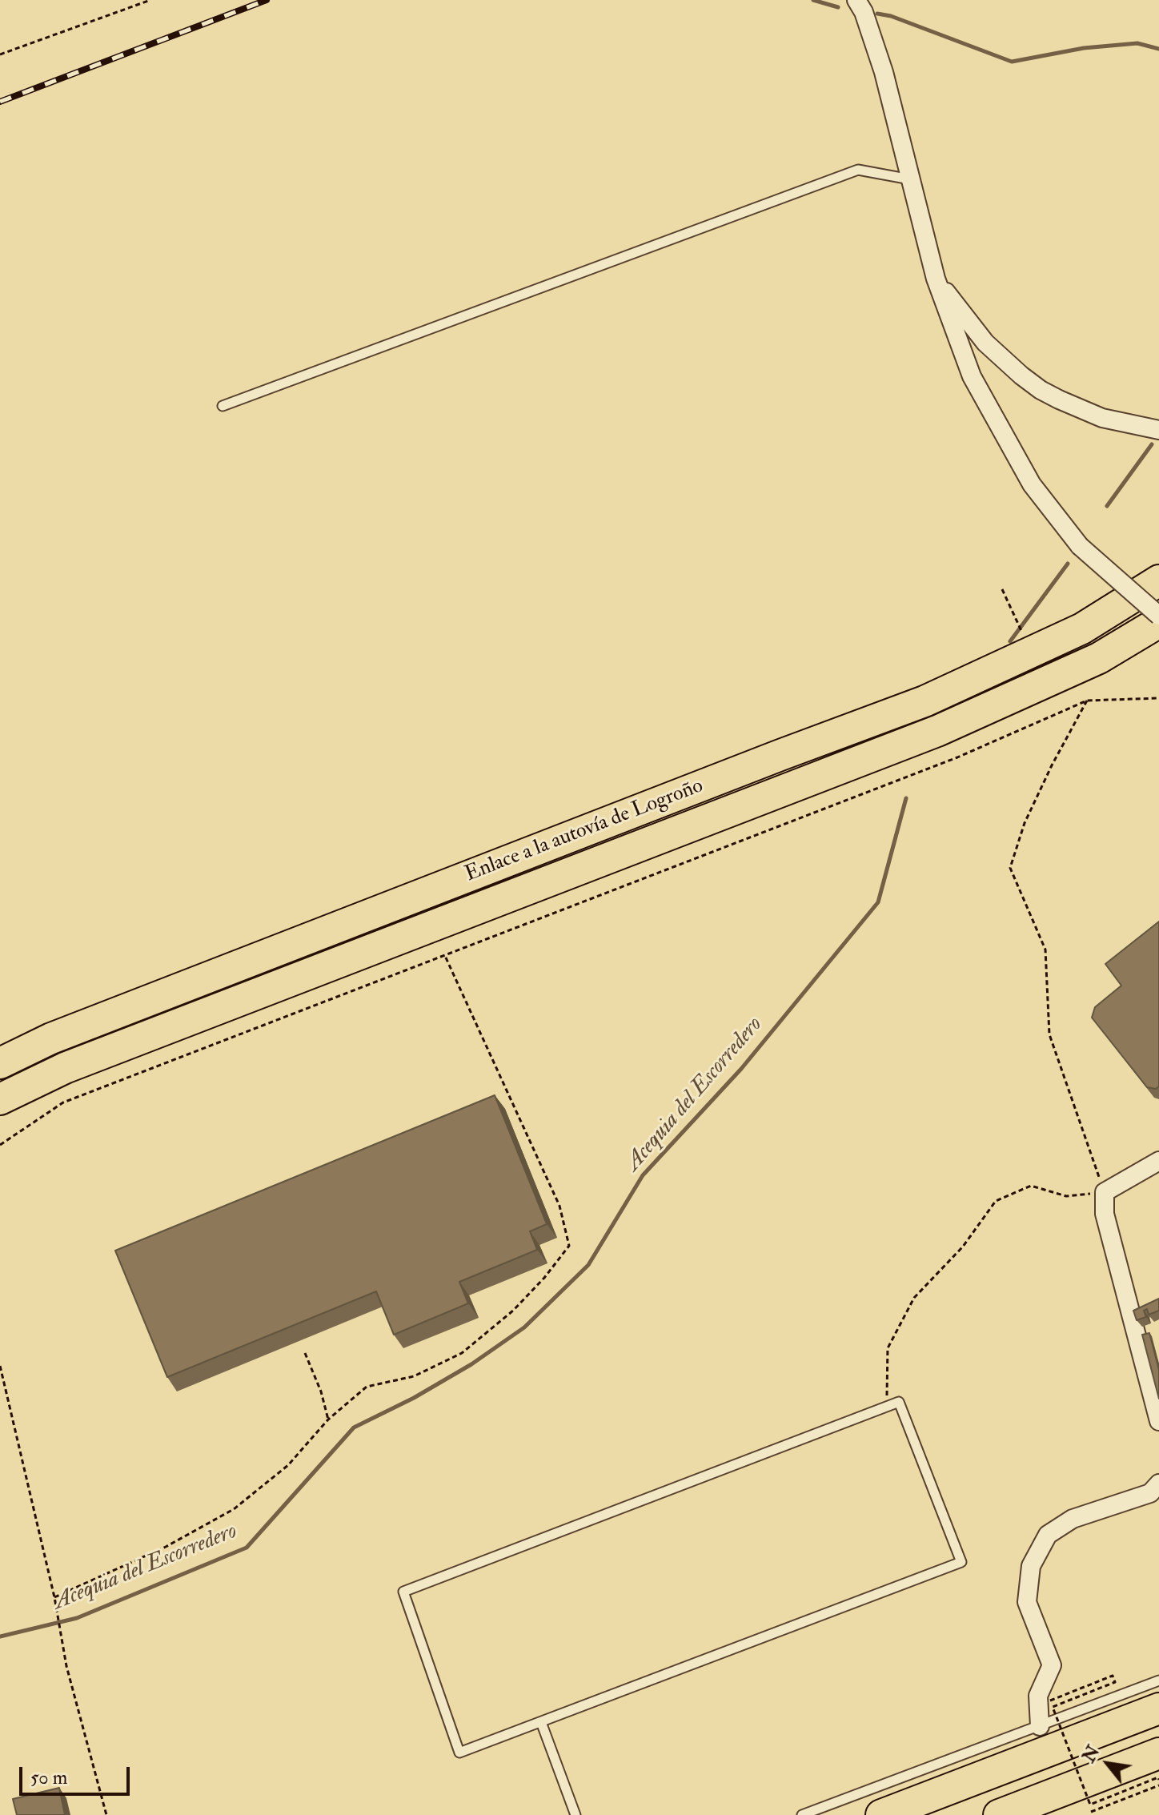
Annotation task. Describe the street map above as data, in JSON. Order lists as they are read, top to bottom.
{
  "streets": {
    "highway": ["Enlace a la autovía de Logroño"]
  },
  "water": ["Acequia del Escorredero"],
  "scale_bar": "50 m",
  "north": "top left"
}
